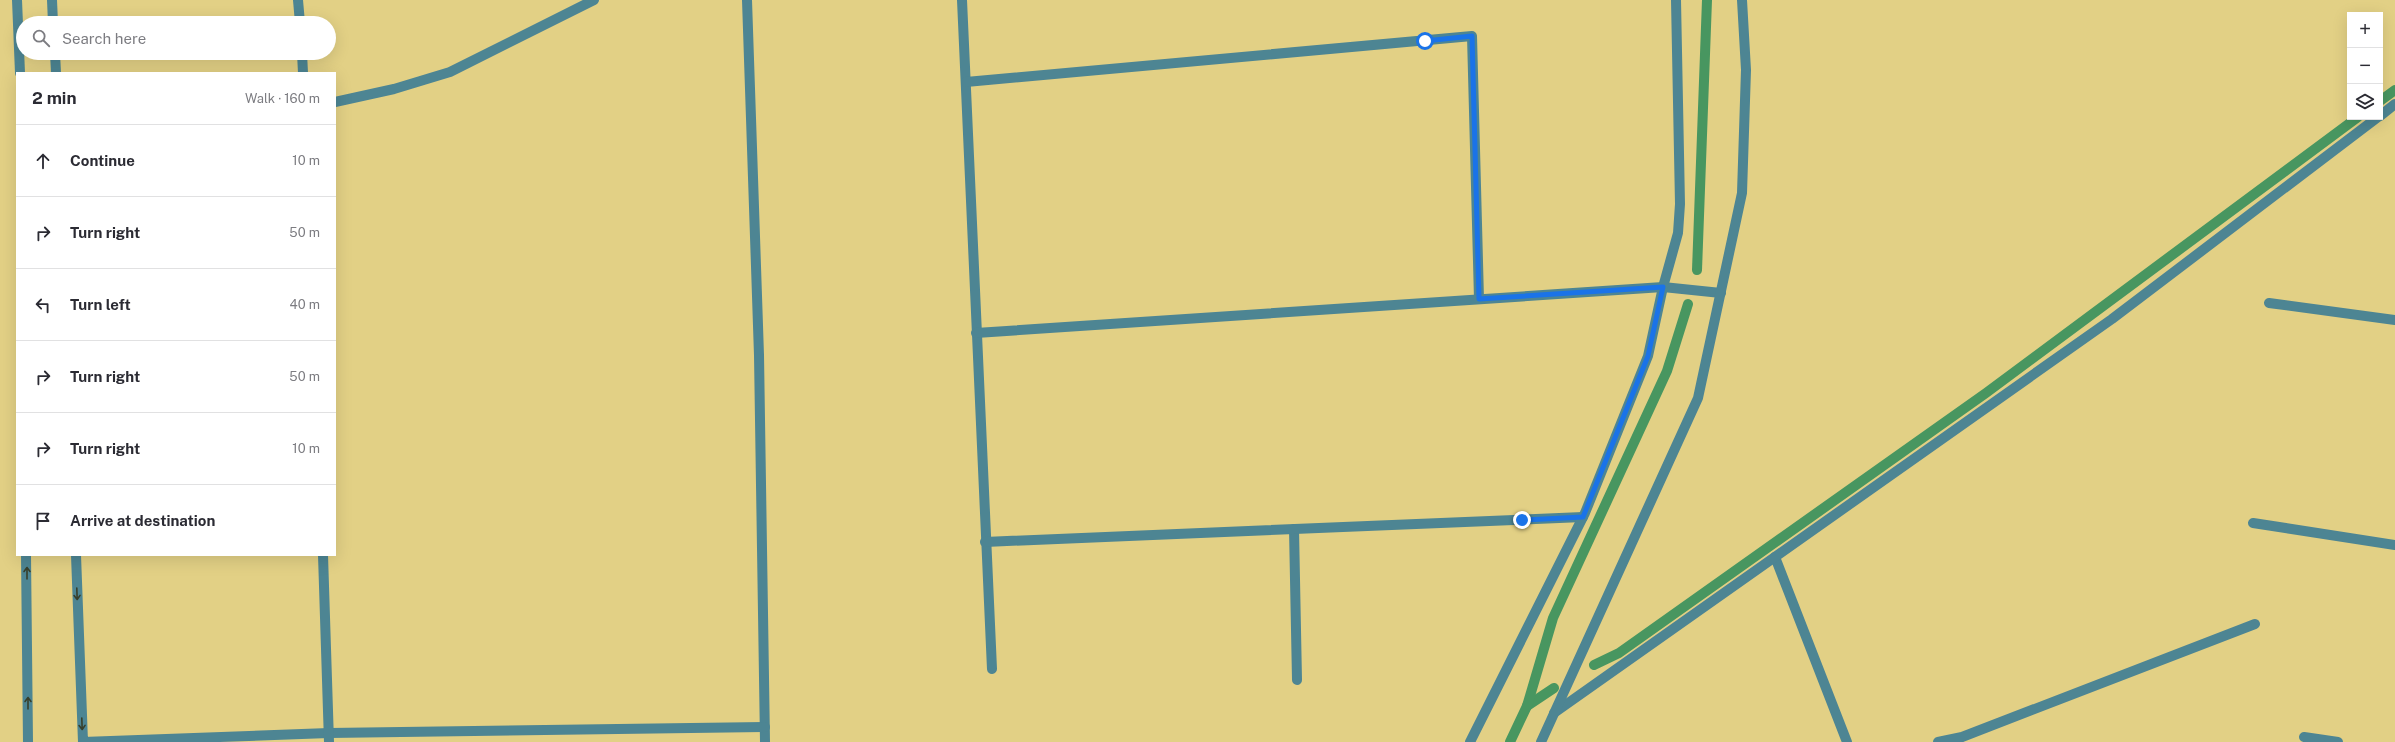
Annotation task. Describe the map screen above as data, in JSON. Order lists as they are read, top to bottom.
{
  "page": {
    "map_buttons": ["+", "−"],
    "search": "Search here",
    "heading": ["2 min", "Walk · 160 m"],
    "list": [
      ["Continue", "10 m"],
      ["Turn right", "50 m"],
      ["Turn left", "40 m"],
      ["Turn right", "50 m"],
      ["Turn right", "10 m"],
      "Arrive at destination"
    ]
  }
}
